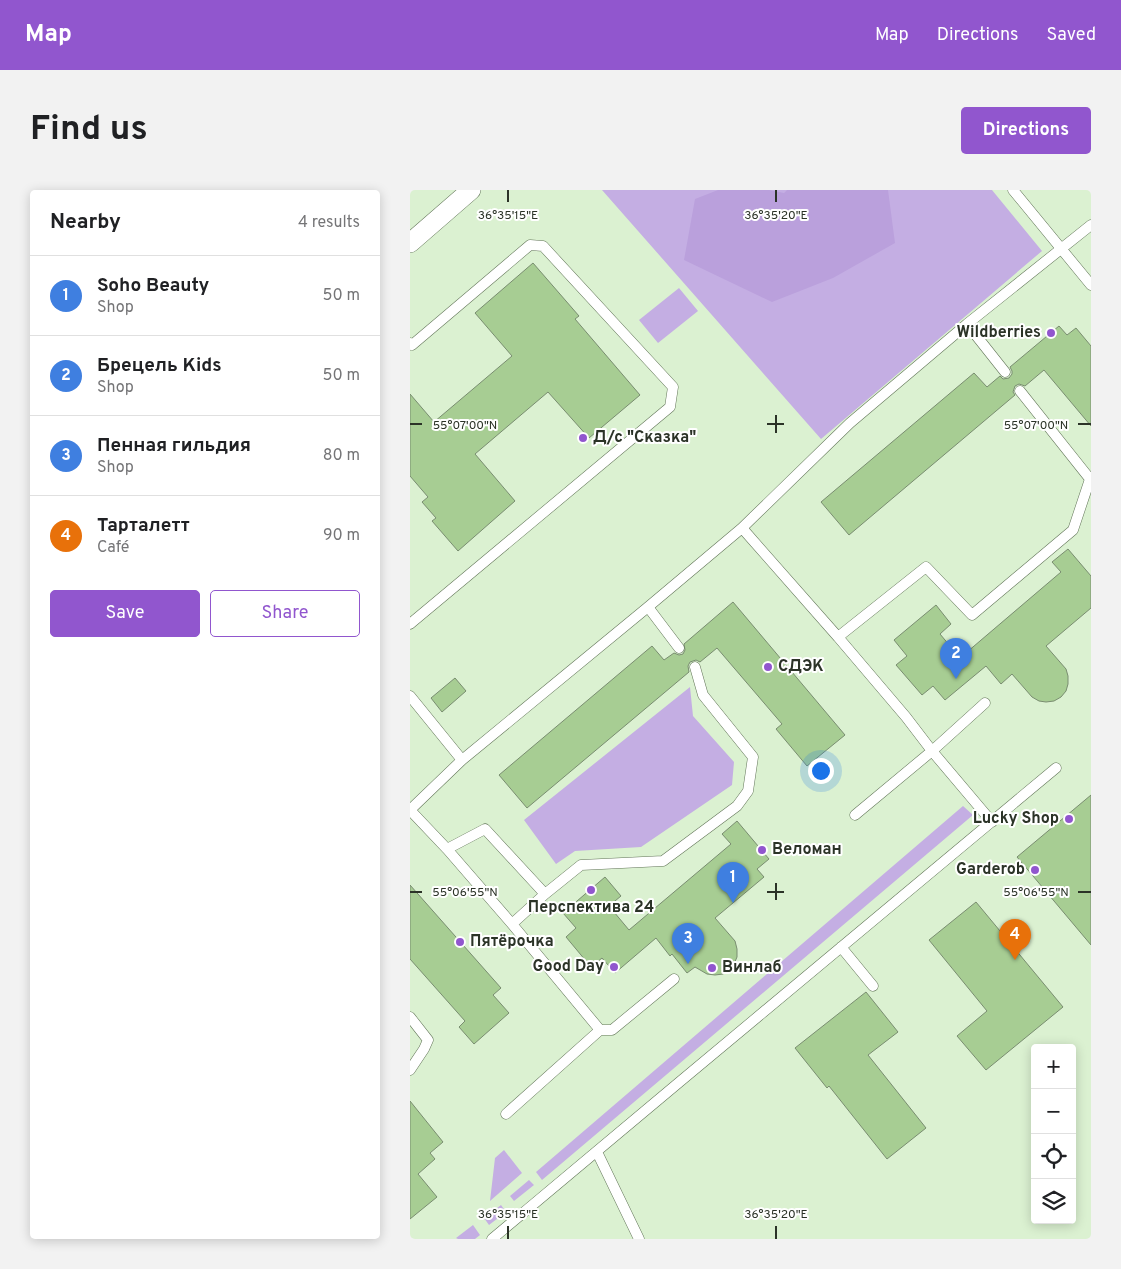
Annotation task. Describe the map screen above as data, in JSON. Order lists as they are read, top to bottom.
{
  "places": [
    "Wildberries",
    "Д/с \"Сказка\"",
    "СДЭК",
    "Lucky Shop",
    "Веломан",
    "Garderob",
    "Перспектива 24",
    "Пятёрочка",
    "Good Day",
    "Винлаб"
  ],
  "page": {
    "header": "Map",
    "nav": ["Map", "Directions", "Saved"],
    "buttons": [
      "Directions",
      ["Save", "Share"]
    ],
    "title": "Find us",
    "heading": ["Nearby", "4 results"],
    "list": [
      {
        "mark": "1",
        "name": "Soho Beauty",
        "note": "Shop",
        "value": "50 m"
      },
      {
        "mark": "2",
        "name": "Брецель Kids",
        "note": "Shop",
        "value": "50 m"
      },
      {
        "mark": "3",
        "name": "Пенная гильдия",
        "note": "Shop",
        "value": "80 m"
      },
      {
        "mark": "4",
        "name": "Тарталетт",
        "note": "Café",
        "value": "90 m"
      }
    ],
    "pins": [
      "2",
      "1",
      "4",
      "3"
    ],
    "map_buttons": ["+", "−"]
  },
  "coordinates": [
    "36°35'15\"E",
    "36°35'20\"E",
    "55°07'00\"N",
    "55°06'55\"N"
  ]
}
